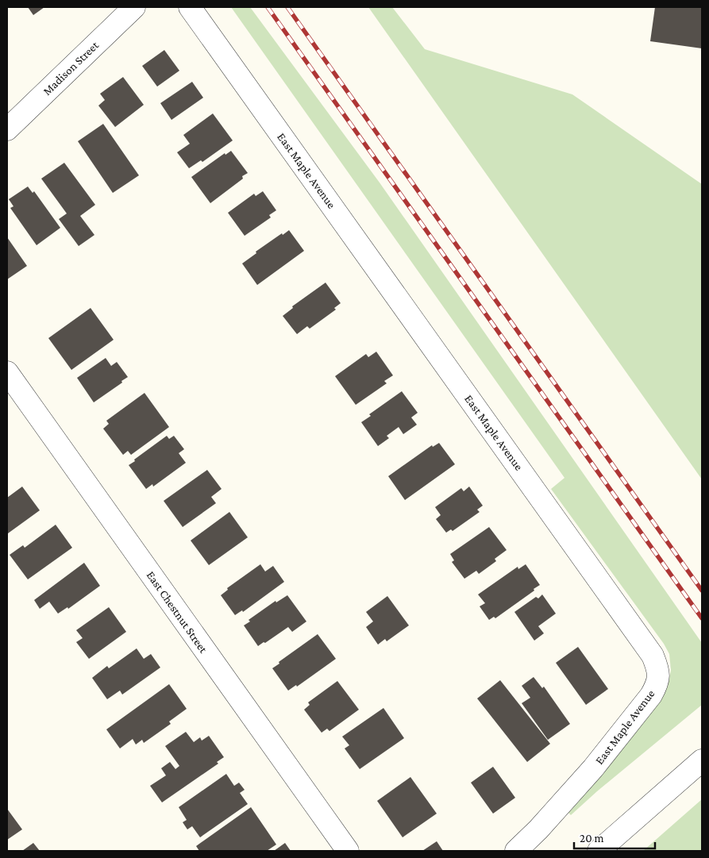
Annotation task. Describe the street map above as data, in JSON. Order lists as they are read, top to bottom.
{
  "streets": {
    "street": ["Madison Street", "East Maple Avenue", "East Chestnut Street"]
  },
  "scale_bar": "20 m"
}
